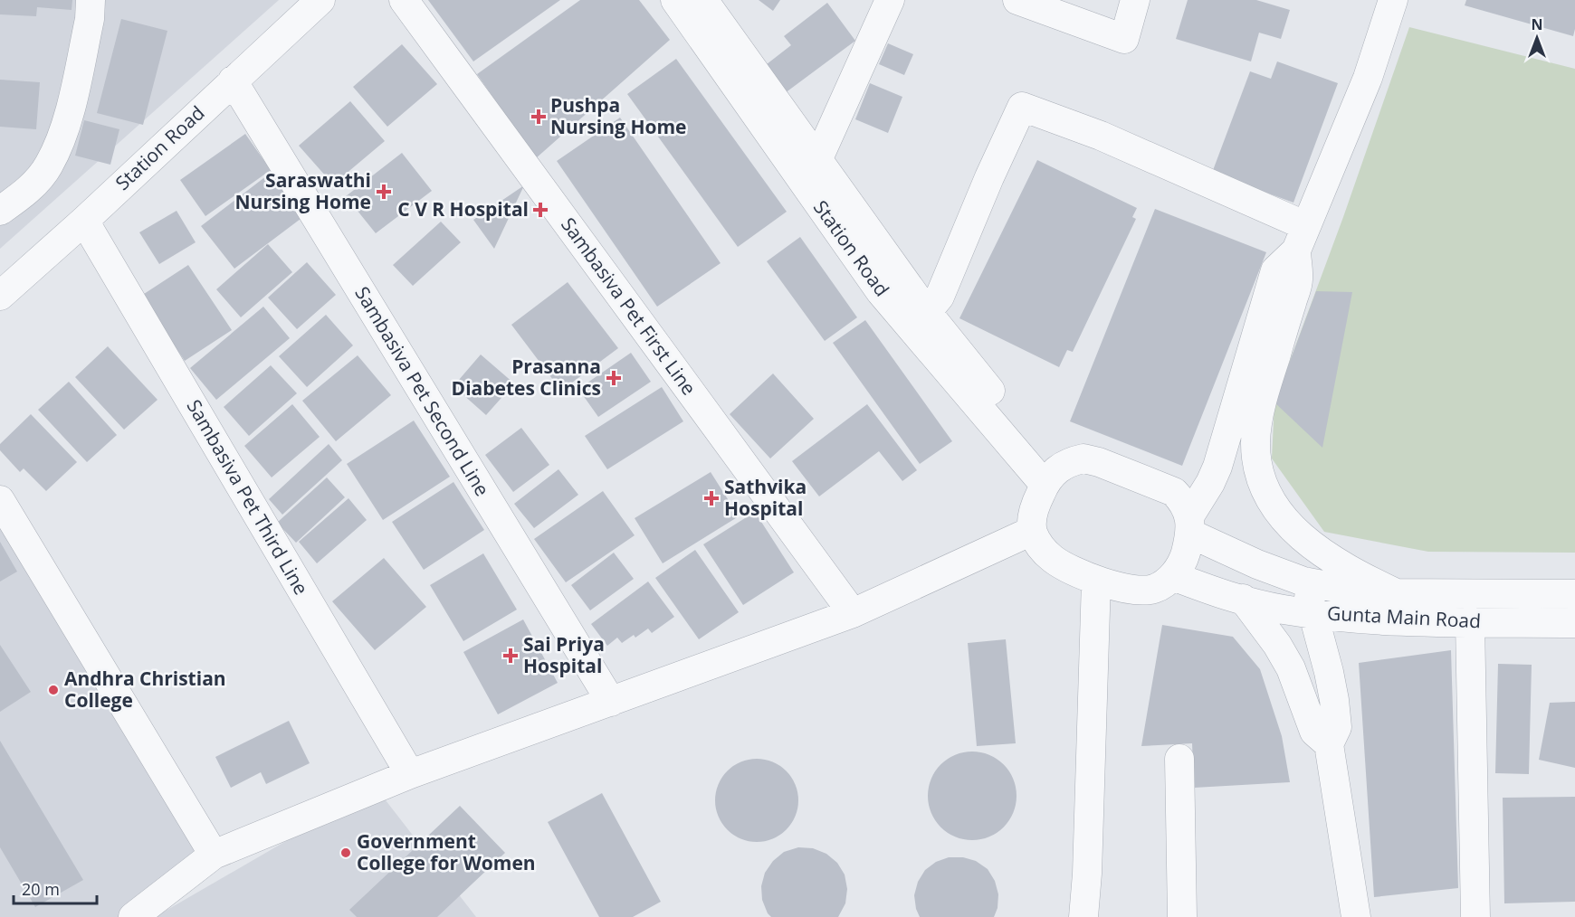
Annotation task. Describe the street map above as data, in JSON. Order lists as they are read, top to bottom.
{
  "streets": {
    "street": [
      "Station Road",
      "Sambasiva Pet First Line",
      "Sambasiva Pet Second Line",
      "Sambasiva Pet Third Line",
      "Gunta Main Road"
    ]
  },
  "crossings": [
    ["Station Road", "Sambasiva Pet Second Line"],
    ["Station Road", "Sambasiva Pet Third Line"],
    ["Station Road", "Gunta Main Road"]
  ],
  "places": {
    "health": [
      "Pushpa Nursing Home",
      "Saraswathi Nursing Home",
      "C V R Hospital",
      "Prasanna Diabetes Clinics",
      "Sathvika Hospital",
      "Sai Priya Hospital"
    ],
    "other": ["Andhra Christian College", "Government College for Women"]
  },
  "scale_bar": "20 m",
  "north": "top"
}
